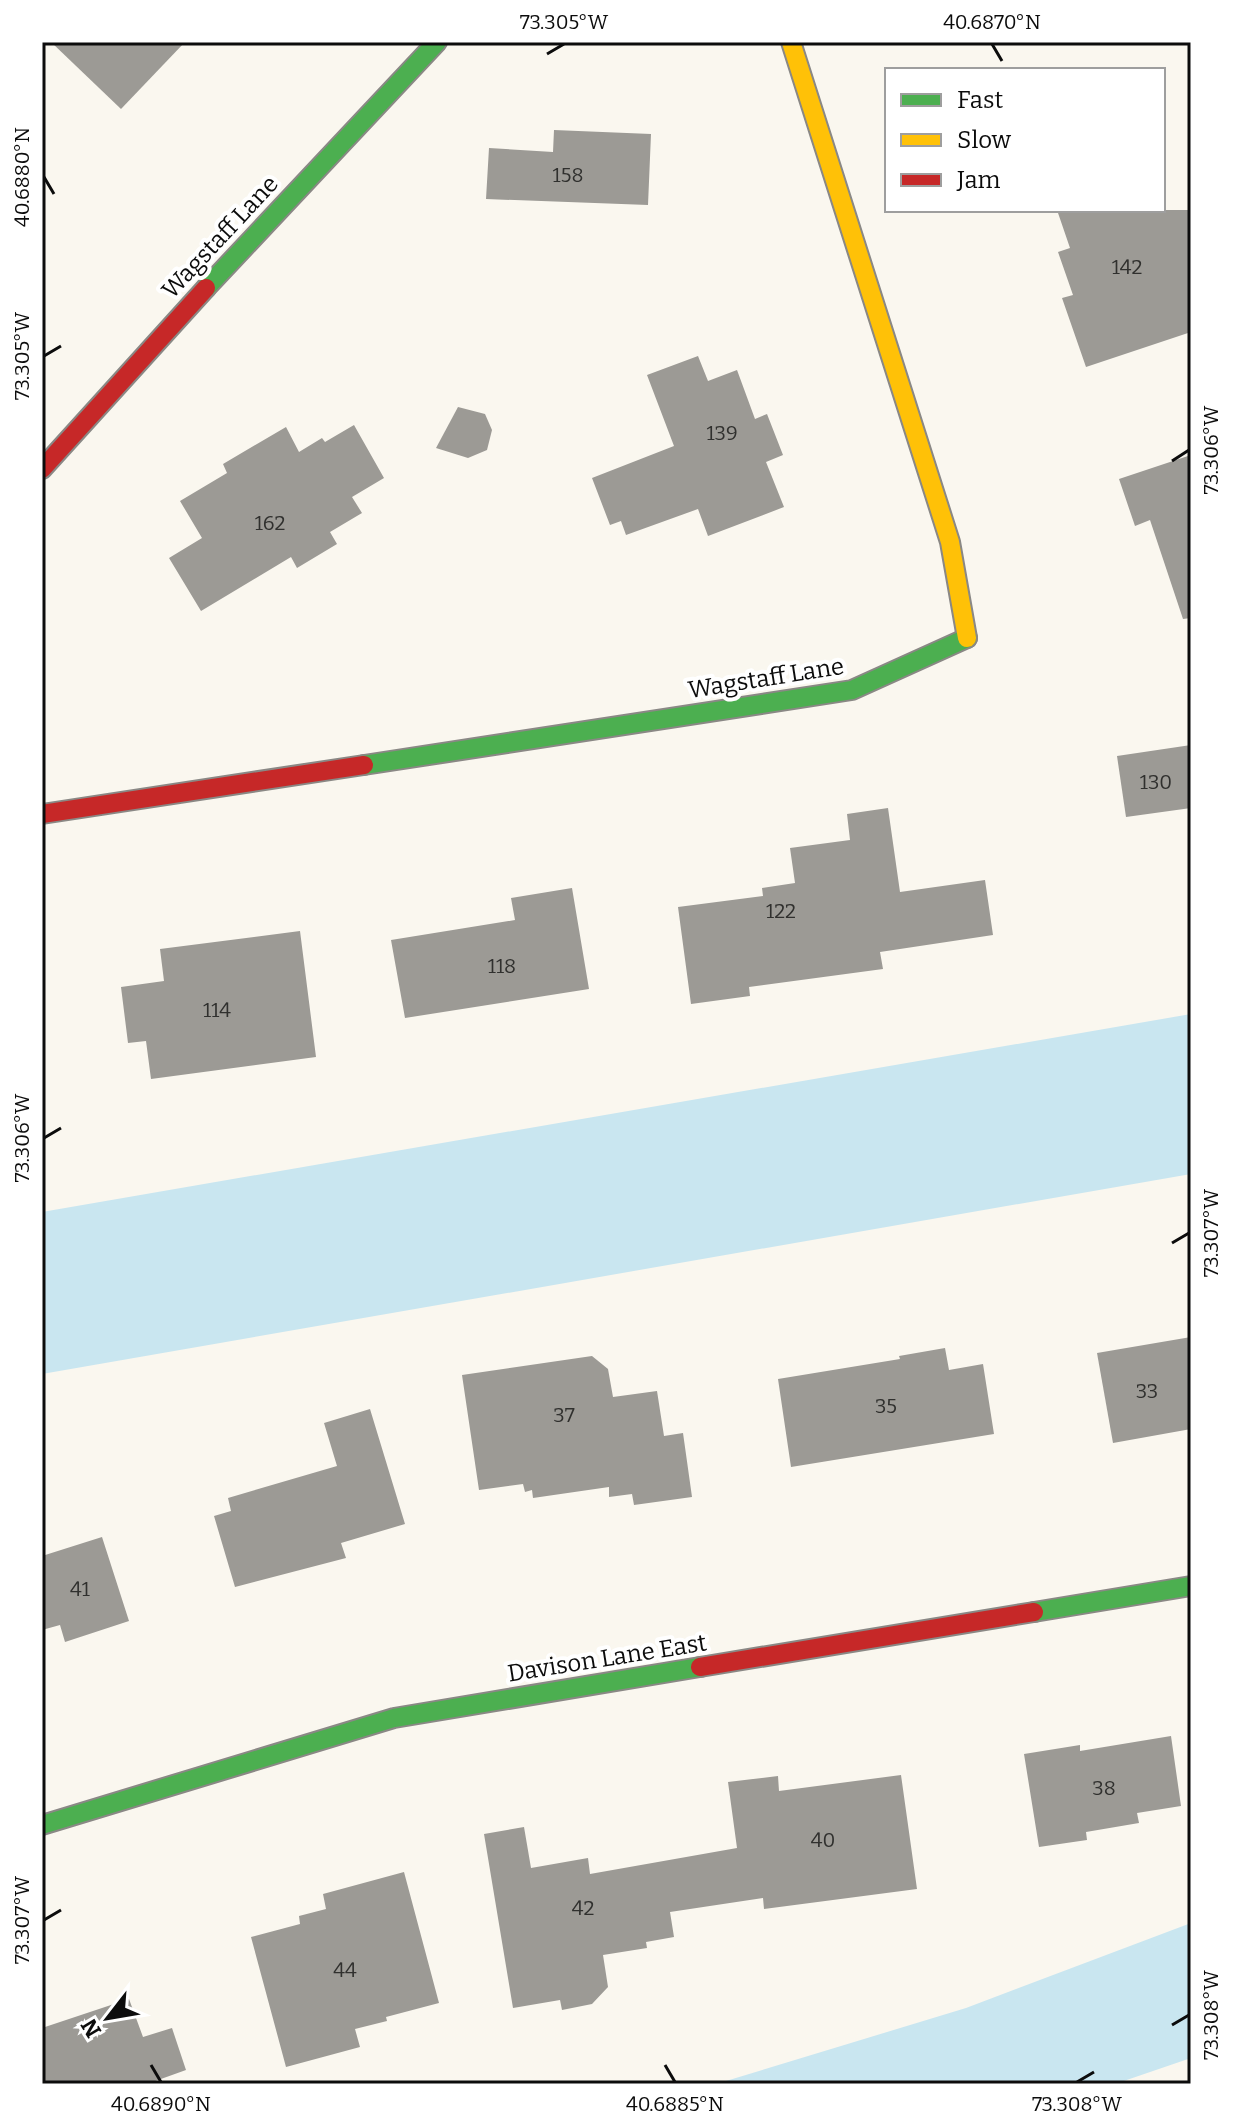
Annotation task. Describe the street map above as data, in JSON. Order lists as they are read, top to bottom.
{
  "streets": {
    "street": ["Wagstaff Lane", "Davison Lane East"]
  },
  "house_numbers": [
    "158",
    "142",
    "139",
    "162",
    "130",
    "122",
    "118",
    "114",
    "33",
    "35",
    "37",
    "41",
    "38",
    "40",
    "42",
    "44"
  ],
  "legend": ["Fast", "Slow", "Jam"],
  "north": "bottom left",
  "coordinates": [
    "73.305°W",
    "40.6870°N",
    "40.6880°N",
    "73.306°W",
    "73.307°W",
    "73.308°W",
    "40.6890°N",
    "40.6885°N"
  ]
}
